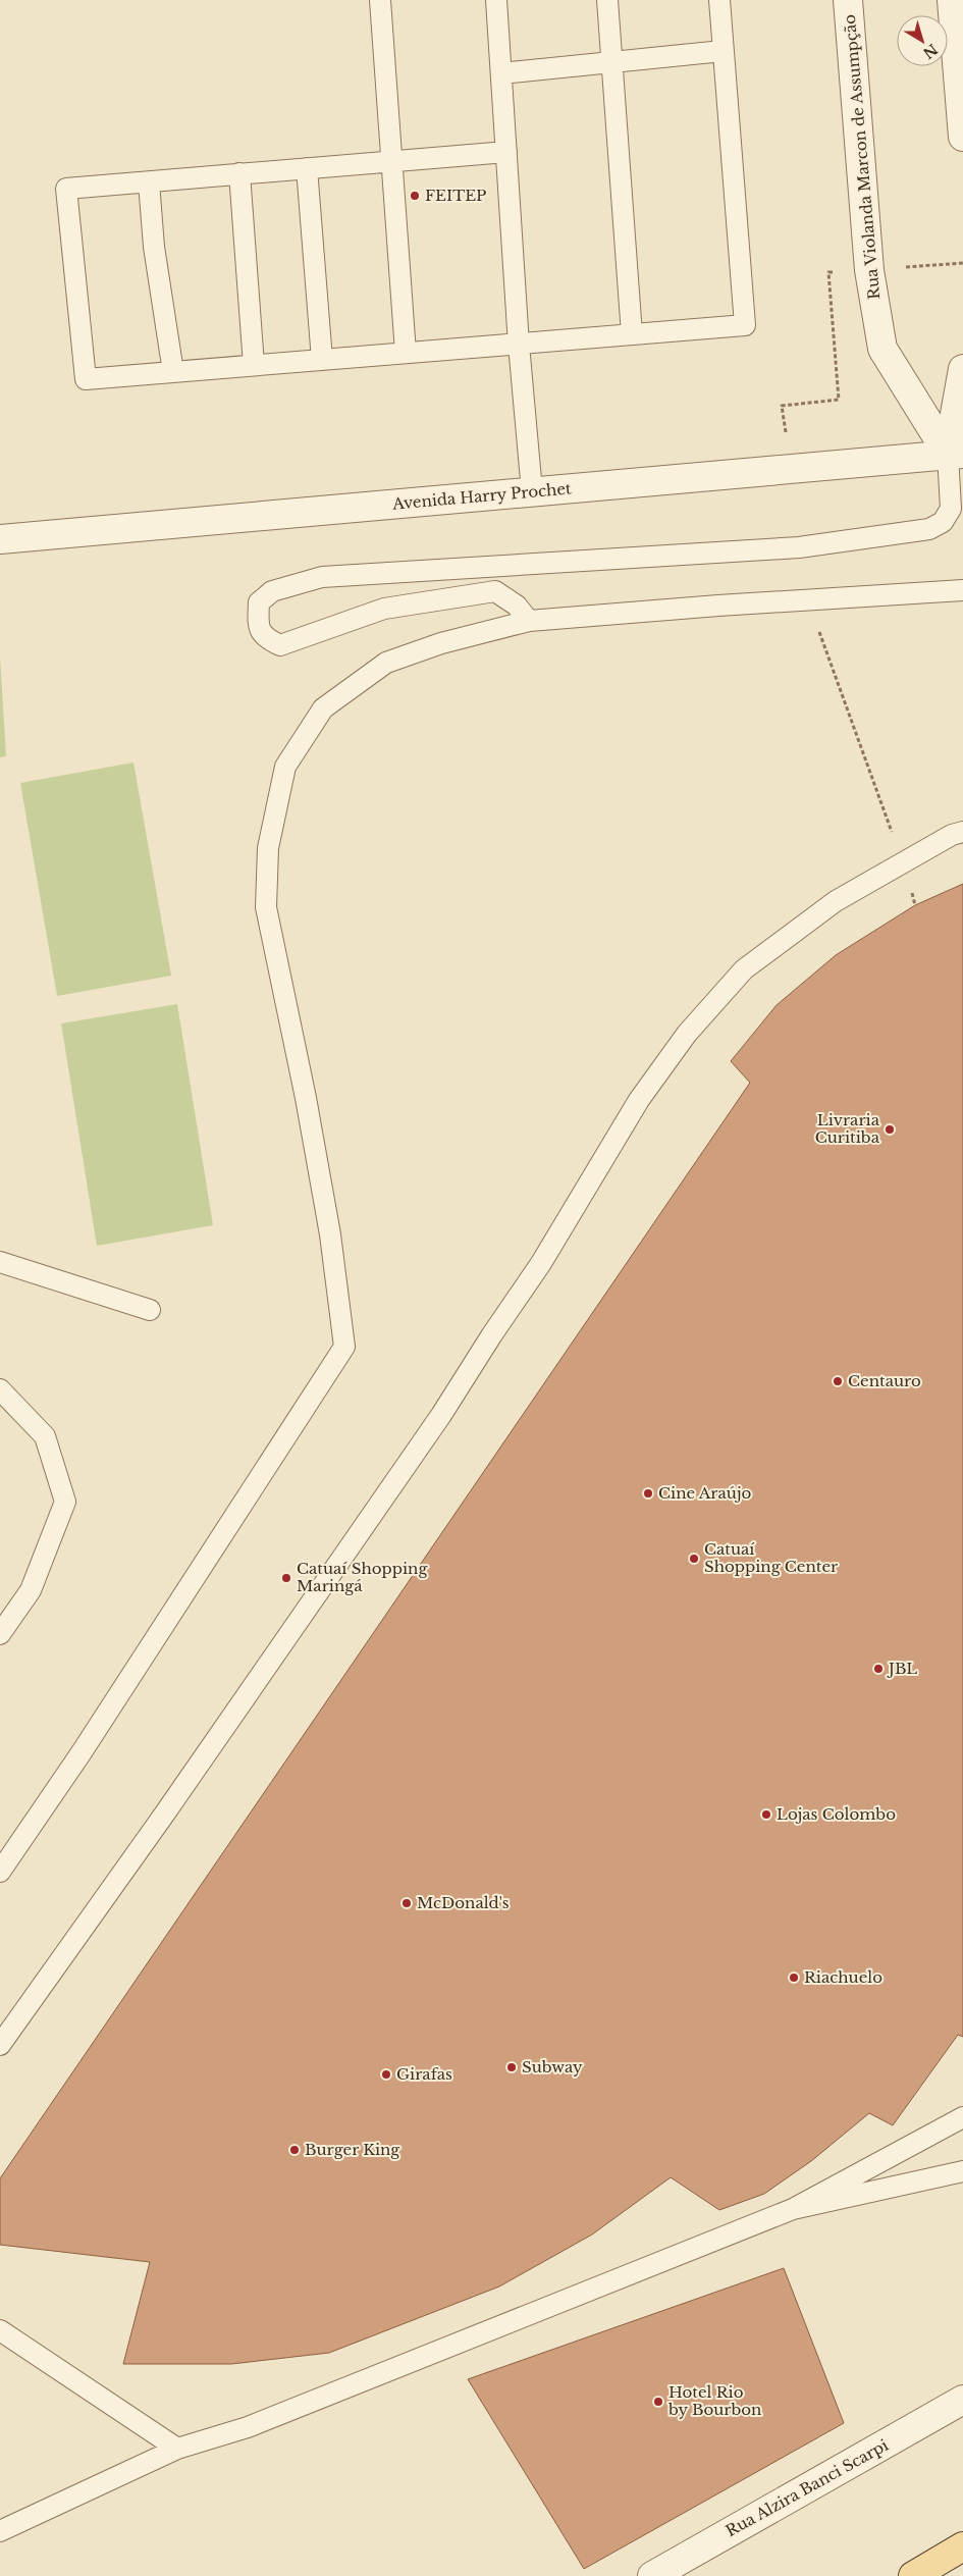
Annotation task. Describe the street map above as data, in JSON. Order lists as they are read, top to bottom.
{
  "streets": {
    "street": ["Rua Violanda Marcon de Assumpção", "Avenida Harry Prochet", "Rua Alzira Banci Scarpi"]
  },
  "crossings": [
    ["Rua Violanda Marcon de Assumpção", "Avenida Harry Prochet"]
  ],
  "places": [
    "FEITEP",
    "Livraria Curitiba",
    "Centauro",
    "Cine Araújo",
    "Catuaí Shopping Center",
    "Catuaí Shopping Maringá",
    "JBL",
    "Lojas Colombo",
    "McDonald's",
    "Riachuelo",
    "Subway",
    "Girafas",
    "Burger King",
    "Hotel Rio by Bourbon"
  ],
  "north": "bottom right"
}
